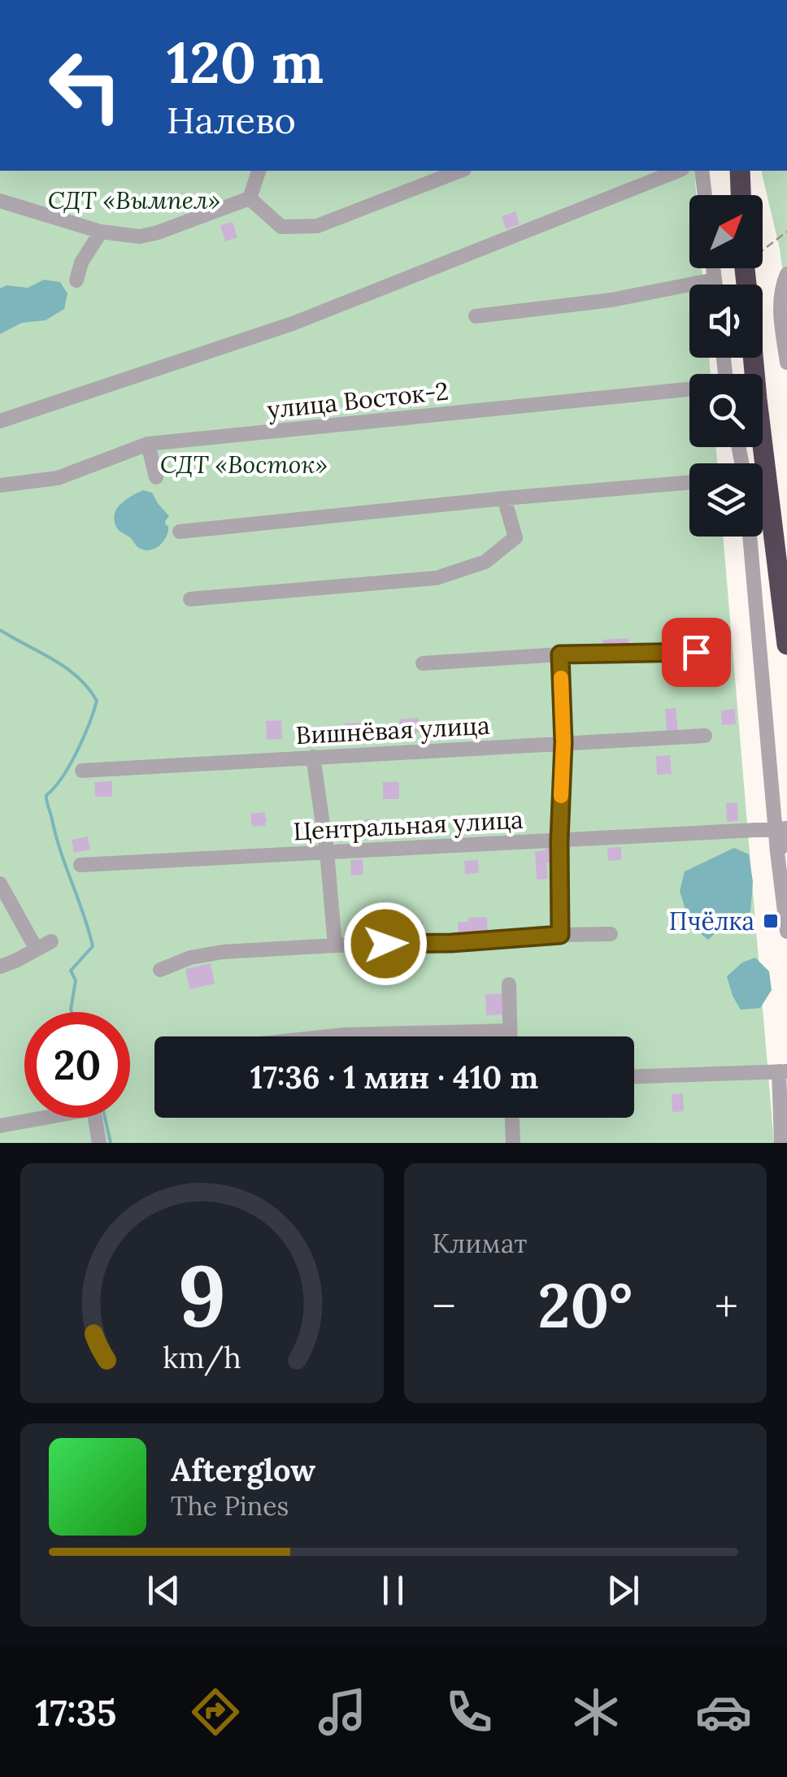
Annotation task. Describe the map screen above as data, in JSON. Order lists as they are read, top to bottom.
{
  "streets": {
    "street": ["улица Восток-2", "Вишнёвая улица", "Центральная улица"]
  },
  "parks": ["СДТ «Вымпел»", "СДТ «Восток»"],
  "places": {
    "transit": ["Пчёлка"]
  },
  "north": "top right",
  "page": {
    "turn": ["120 m", "Налево"],
    "limit": "20",
    "trip": "17:36 · 1 мин · 410 m",
    "tile": "Климат",
    "heat": ["−", "20°", "+"],
    "song": ["Afterglow", "The Pines"],
    "tabs": "17:35",
    "gauge": ["9", "km/h"]
  }
}
